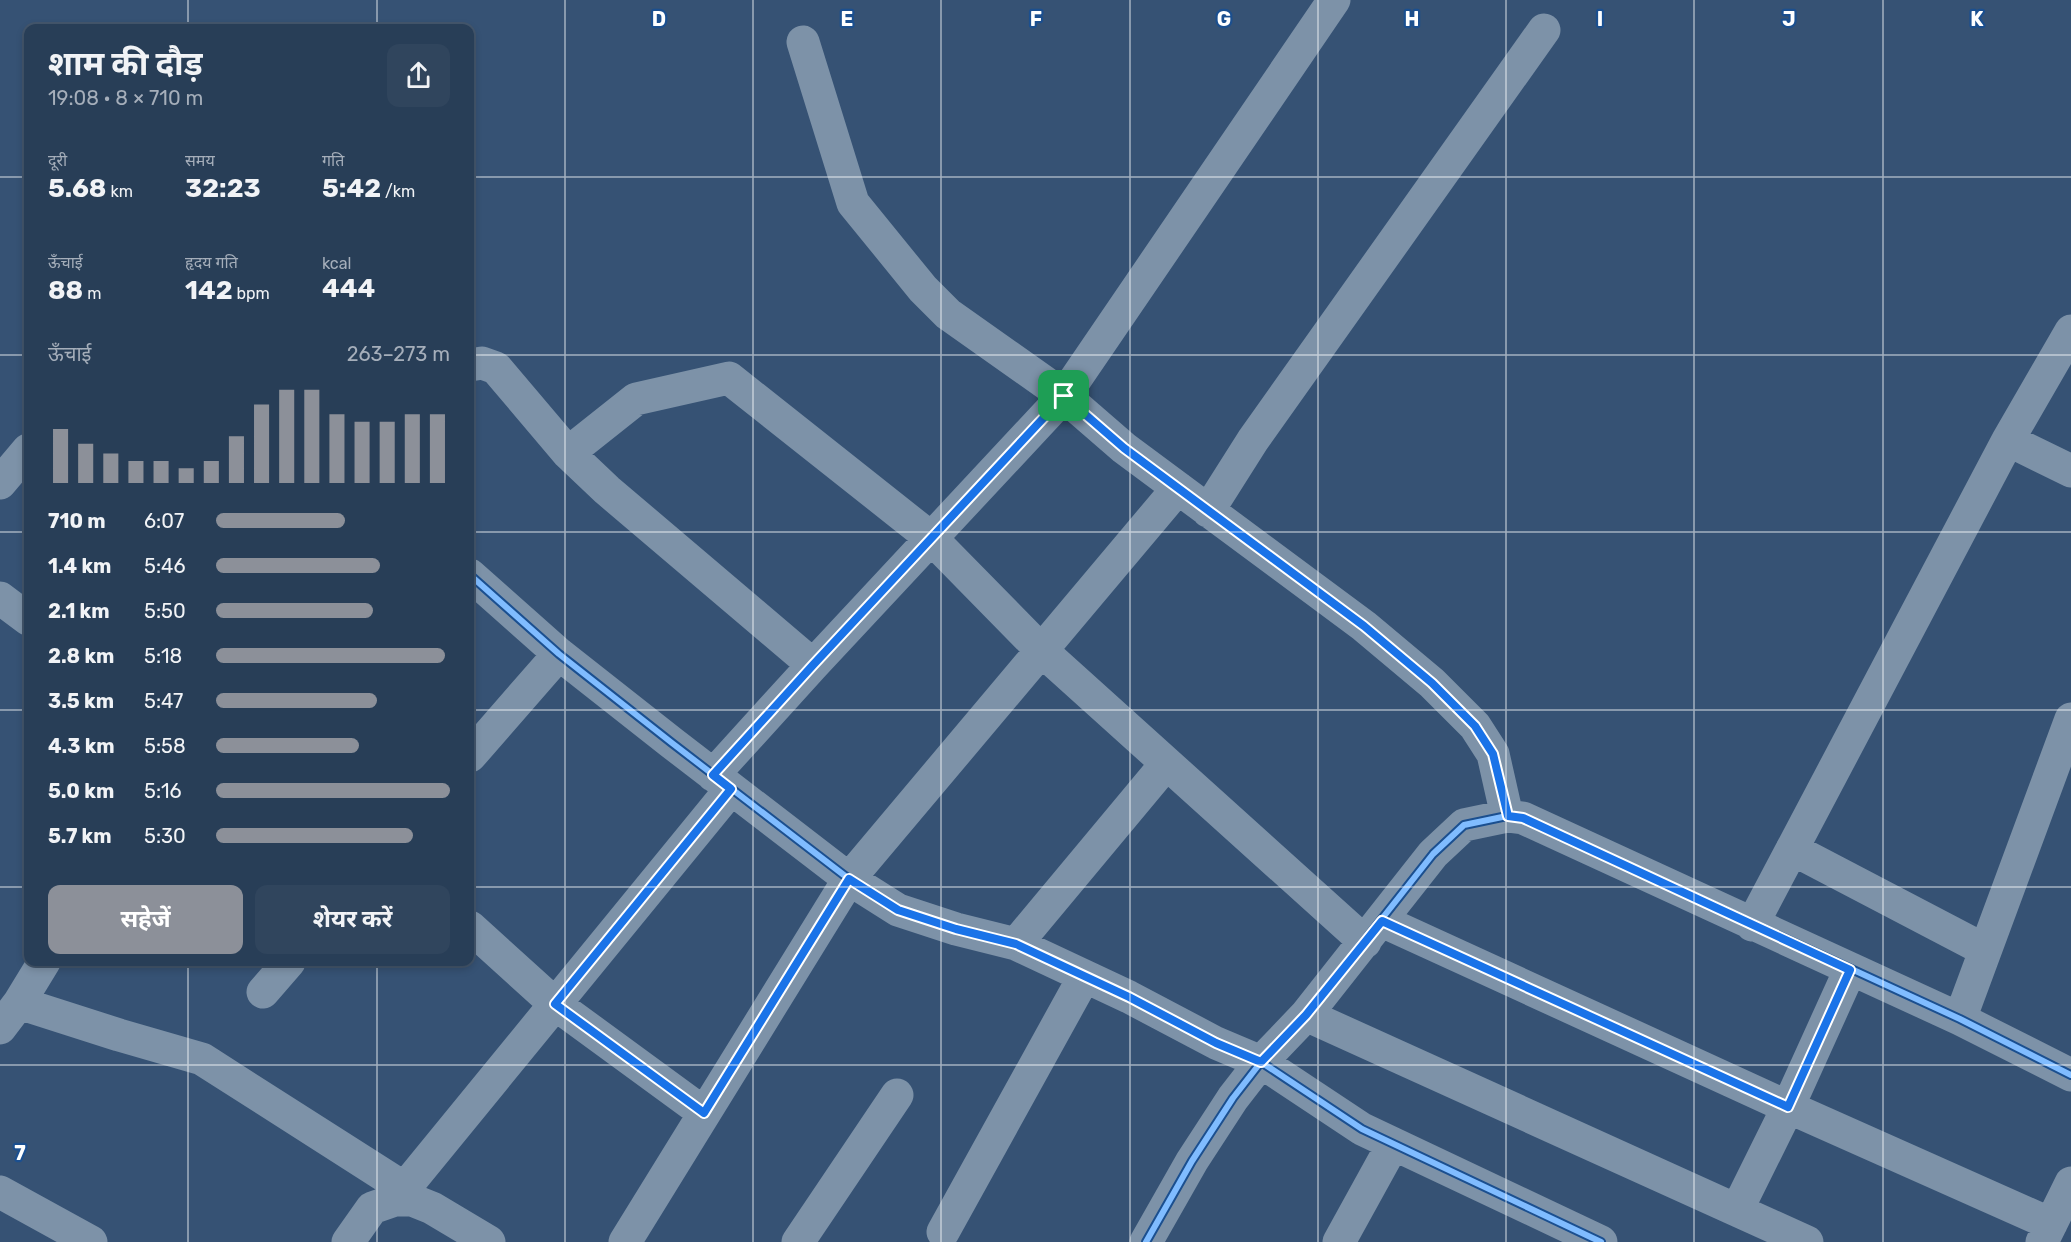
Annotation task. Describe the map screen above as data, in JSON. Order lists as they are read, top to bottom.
{
  "page": {
    "heading": ["शाम की दौड़", "19:08 · 8 × 710 m"],
    "stats": [
      ["दूरी", "5.68 km"],
      ["समय", "32:23"],
      ["गति", "5:42 /km"],
      ["ऊँचाई", "88 m"],
      ["हृदय गति", "142 bpm"],
      ["kcal", "444"]
    ],
    "chart": ["ऊँचाई", "263–273 m"],
    "list": [
      {
        "name": "710 m",
        "note": "6:07"
      },
      {
        "name": "1.4 km",
        "note": "5:46"
      },
      {
        "name": "2.1 km",
        "note": "5:50"
      },
      {
        "name": "2.8 km",
        "note": "5:18"
      },
      {
        "name": "3.5 km",
        "note": "5:47"
      },
      {
        "name": "4.3 km",
        "note": "5:58"
      },
      {
        "name": "5.0 km",
        "note": "5:16"
      },
      {
        "name": "5.7 km",
        "note": "5:30"
      }
    ],
    "buttons": ["सहेजें", "शेयर करें"]
  },
  "grid": {
    "columns": [
      "D",
      "E",
      "F",
      "G",
      "H",
      "I",
      "J",
      "K"
    ],
    "rows": ["7"]
  }
}
